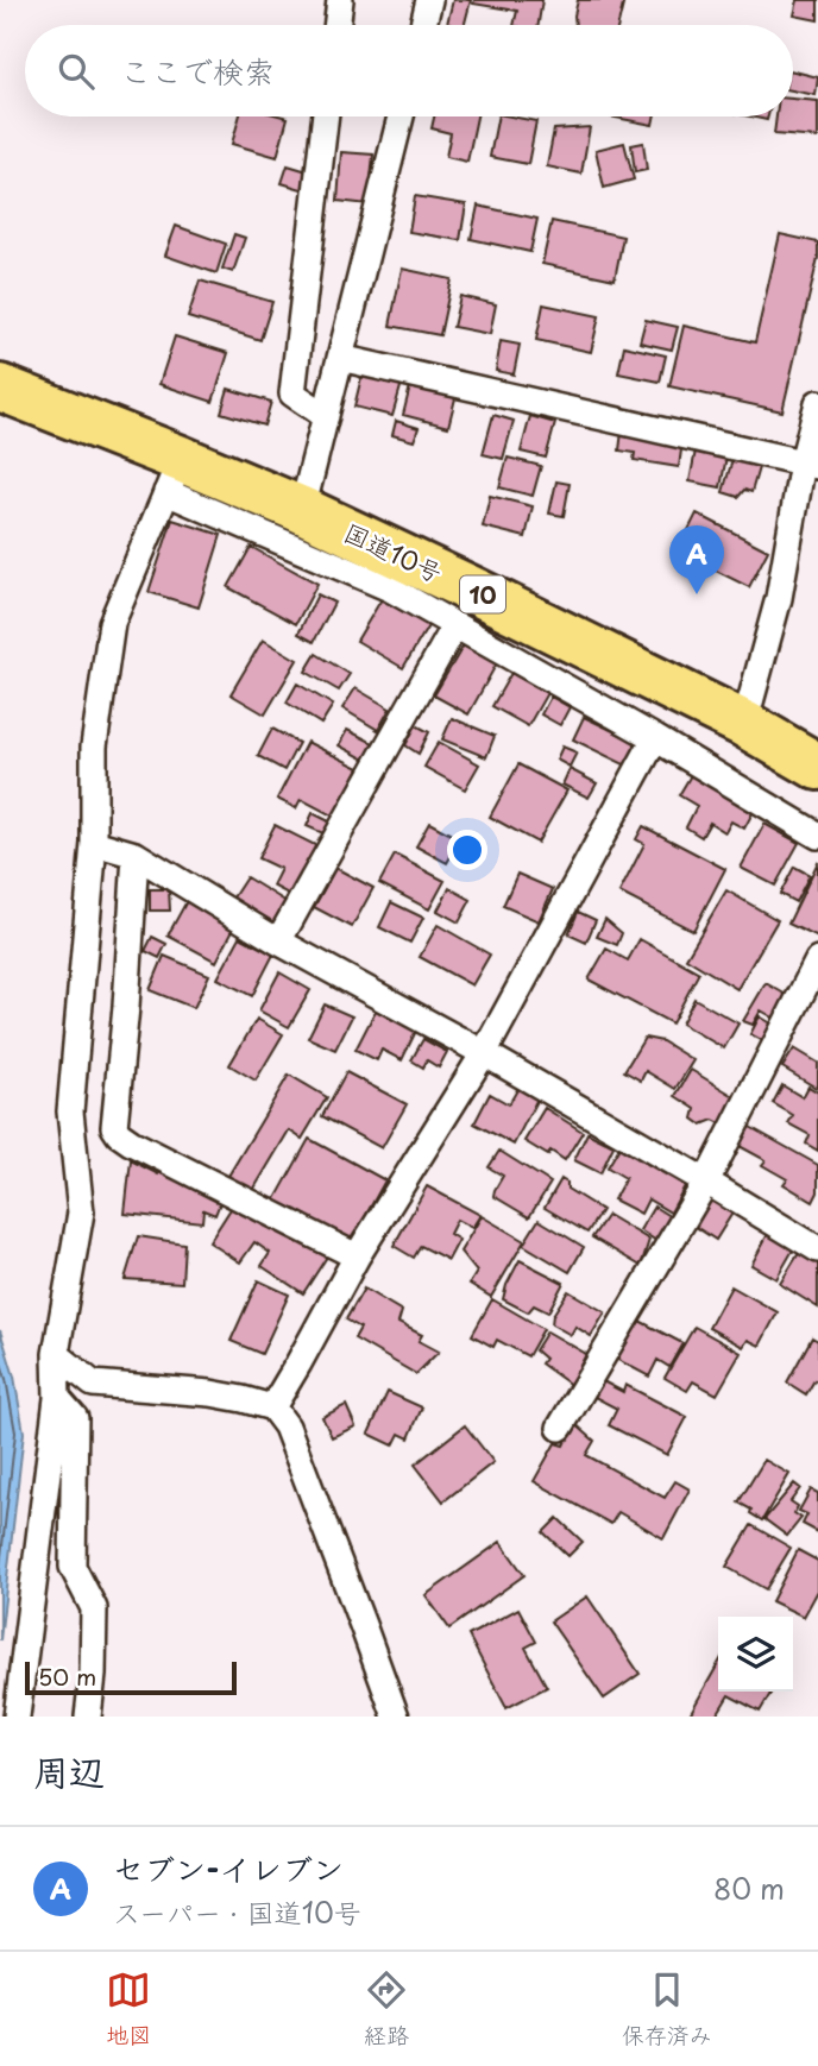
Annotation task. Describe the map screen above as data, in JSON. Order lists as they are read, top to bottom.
{
  "streets": {
    "highway": ["国道10号", "10"]
  },
  "scale_bar": "50 m",
  "page": {
    "search": "ここで検索",
    "pins": "A",
    "scale": "50 m",
    "heading": "周辺",
    "list": [
      {
        "mark": "A",
        "name": "セブン-イレブン",
        "note": "スーパー · 国道10号",
        "value": "80 m"
      }
    ],
    "nav": ["地図", "経路", "保存済み"]
  }
}
